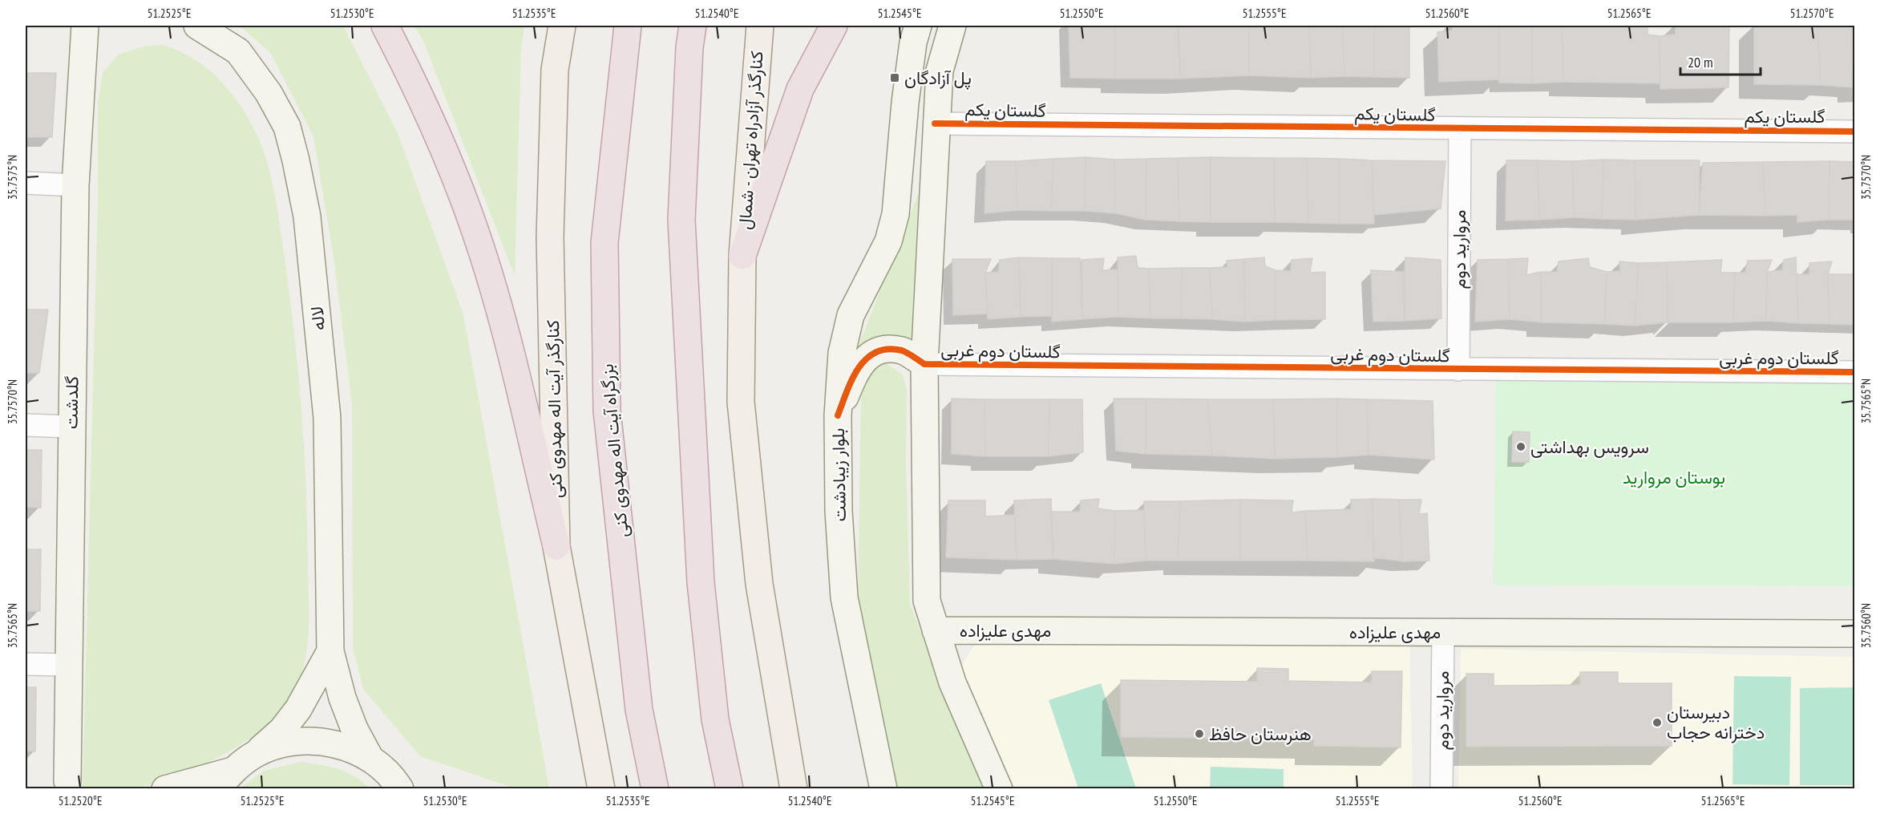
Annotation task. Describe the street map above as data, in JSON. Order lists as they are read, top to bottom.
{
  "streets": {
    "highway": ["بزرگراه آیت اله مهدوی کنی"],
    "main road": ["کنارگذر آزادراه تهران - شمال", "کنارگذر آیت اله مهدوی کنی"],
    "street": [
      "گلستان یکم",
      "مروارید دوم",
      "لاله",
      "گلستان دوم غربی",
      "گلدشت",
      "بلوار زیبادشت",
      "مهدی علیزاده"
    ]
  },
  "crossings": [
    ["گلستان یکم", "مروارید دوم"],
    ["مروارید دوم", "گلستان دوم غربی"],
    ["مروارید دوم", "مهدی علیزاده"]
  ],
  "parks": ["بوستان مروارید"],
  "places": {
    "transit": ["پل آزادگان"],
    "other": ["سرویس بهداشتی", "دبیرستان دخترانه حجاب", "هنرستان حافظ"]
  },
  "scale_bar": "20 m",
  "coordinates": [
    "51.2525°E",
    "51.2530°E",
    "51.2535°E",
    "51.2540°E",
    "51.2545°E",
    "51.2550°E",
    "51.2555°E",
    "51.2560°E",
    "51.2565°E",
    "51.2570°E",
    "35.7570°N",
    "35.7575°N",
    "35.7565°N",
    "35.7560°N",
    "51.2520°E"
  ]
}
